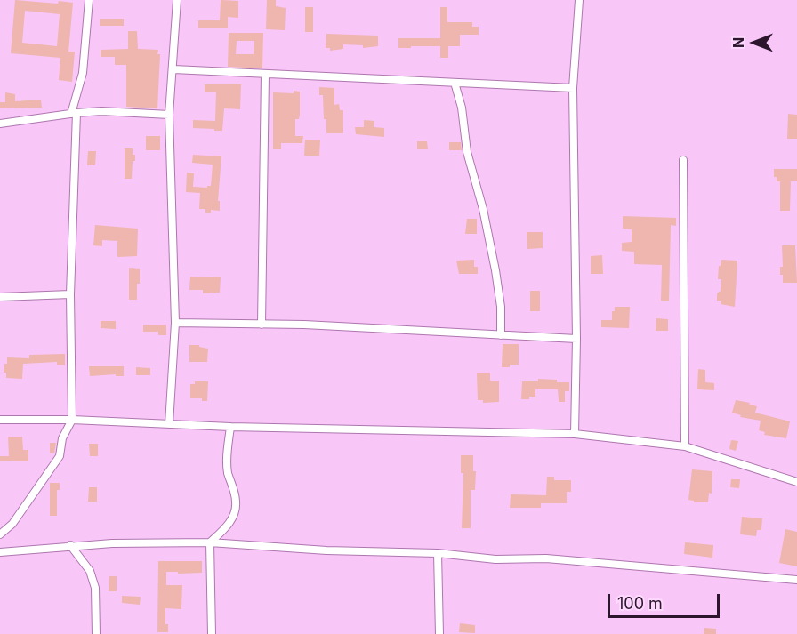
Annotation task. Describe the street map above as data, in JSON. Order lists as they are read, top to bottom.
{
  "scale_bar": "100 m",
  "north": "left"
}
